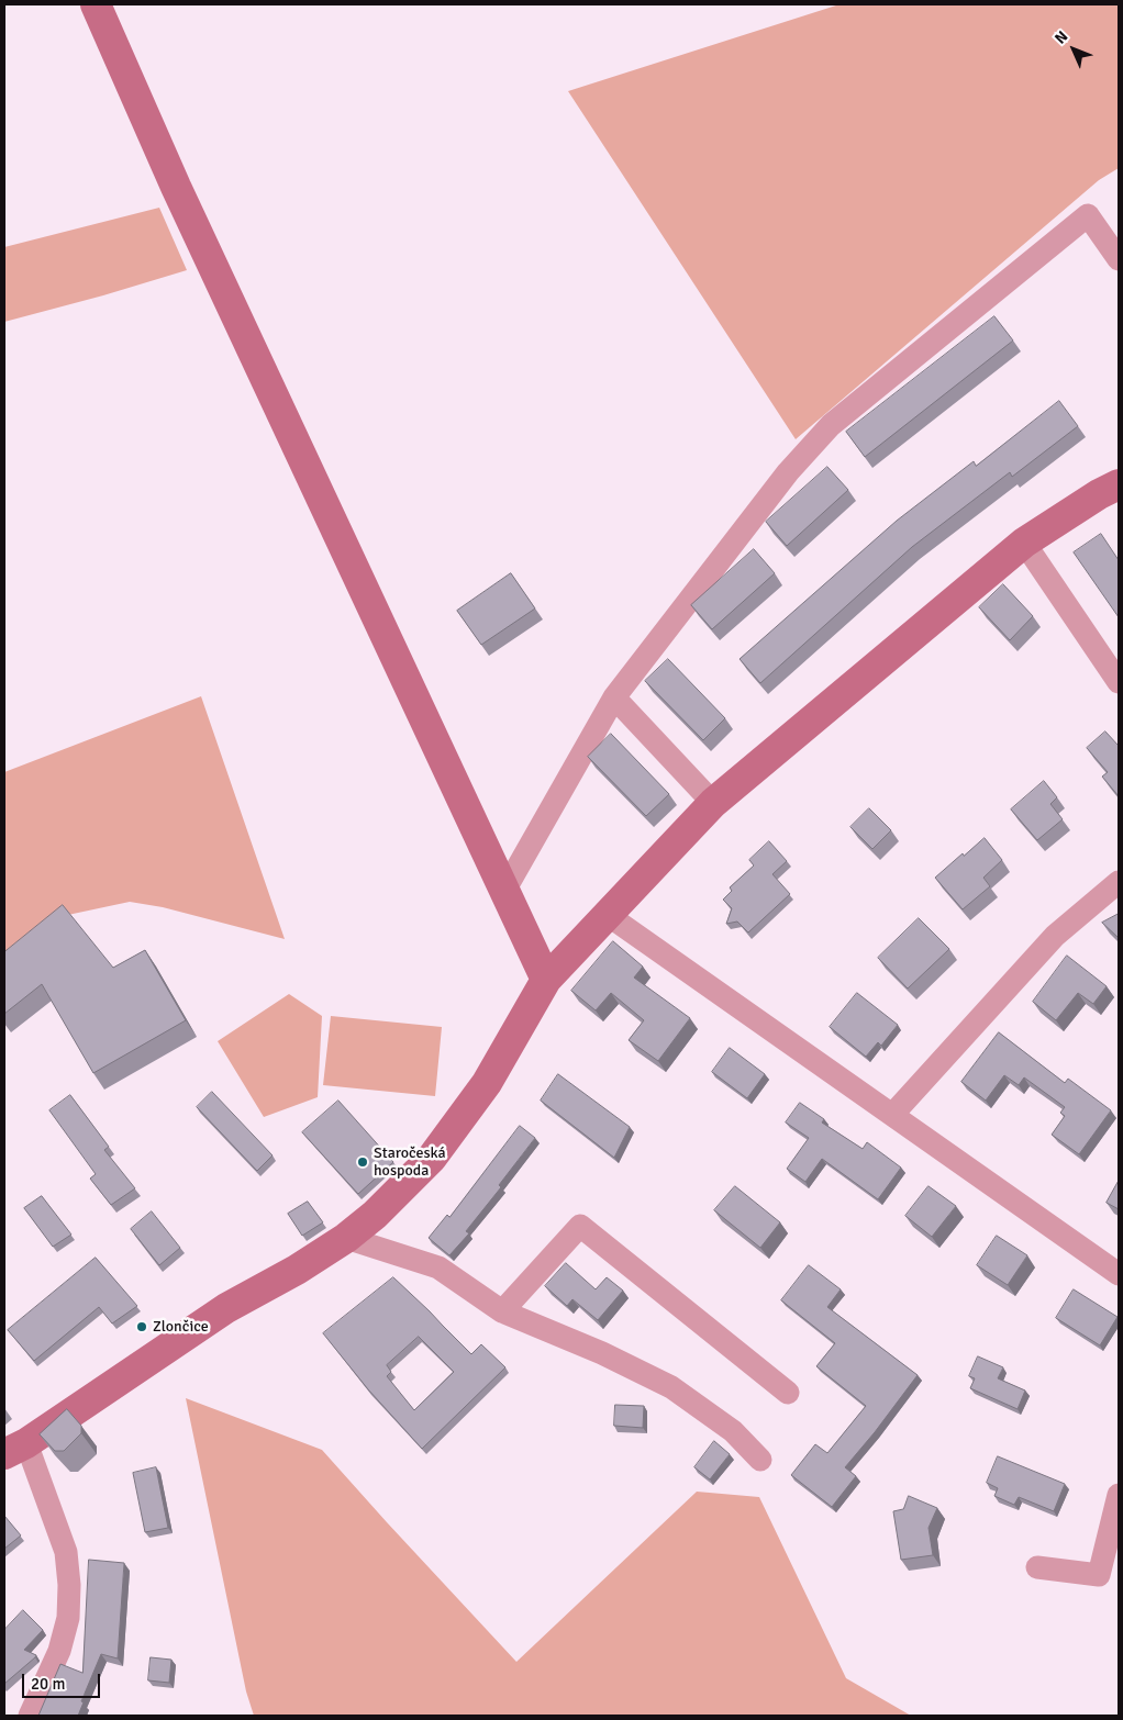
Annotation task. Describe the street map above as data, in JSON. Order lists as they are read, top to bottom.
{
  "places": ["Staročeská hospoda", "Zlončice"],
  "scale_bar": "20 m",
  "north": "top left"
}
